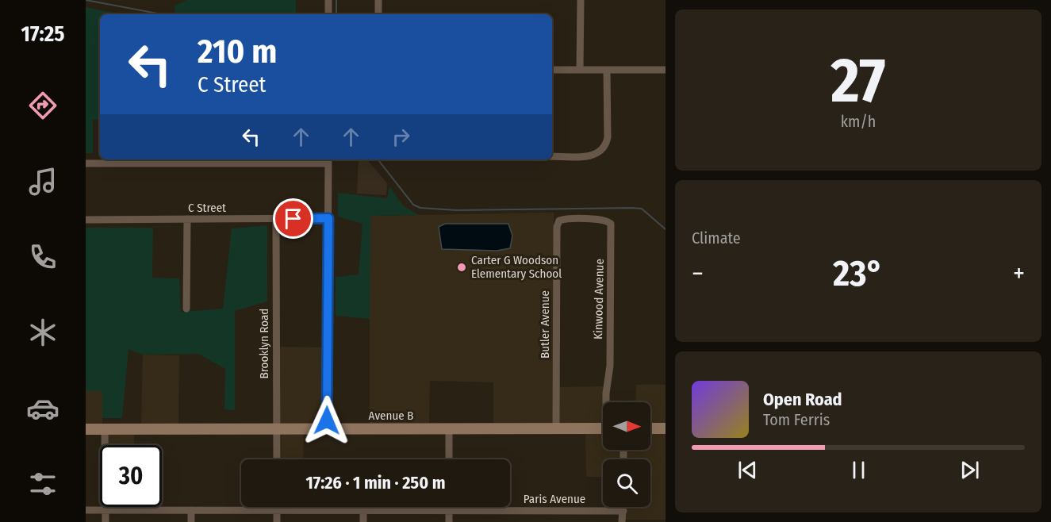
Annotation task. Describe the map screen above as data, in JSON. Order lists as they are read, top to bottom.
{
  "streets": {
    "main road": ["Avenue B"],
    "street": [
      "C Street",
      "Kinwood Avenue",
      "Butler Avenue",
      "Brooklyn Road",
      "Paris Avenue"
    ]
  },
  "crossings": [
    ["C Street", "Brooklyn Road"],
    ["Kinwood Avenue", "Butler Avenue"],
    ["Butler Avenue", "Avenue B"],
    ["Brooklyn Road", "Avenue B"]
  ],
  "places": ["Carter G Woodson Elementary School"],
  "north": "right",
  "page": {
    "tabs": "17:25",
    "tile": [
      ["27", "km/h"],
      "Climate"
    ],
    "turn": ["210 m", "C Street"],
    "heat": ["−", "23°", "+"],
    "song": ["Open Road", "Tom Ferris"],
    "limit": "30",
    "trip": "17:26 · 1 min · 250 m"
  }
}
